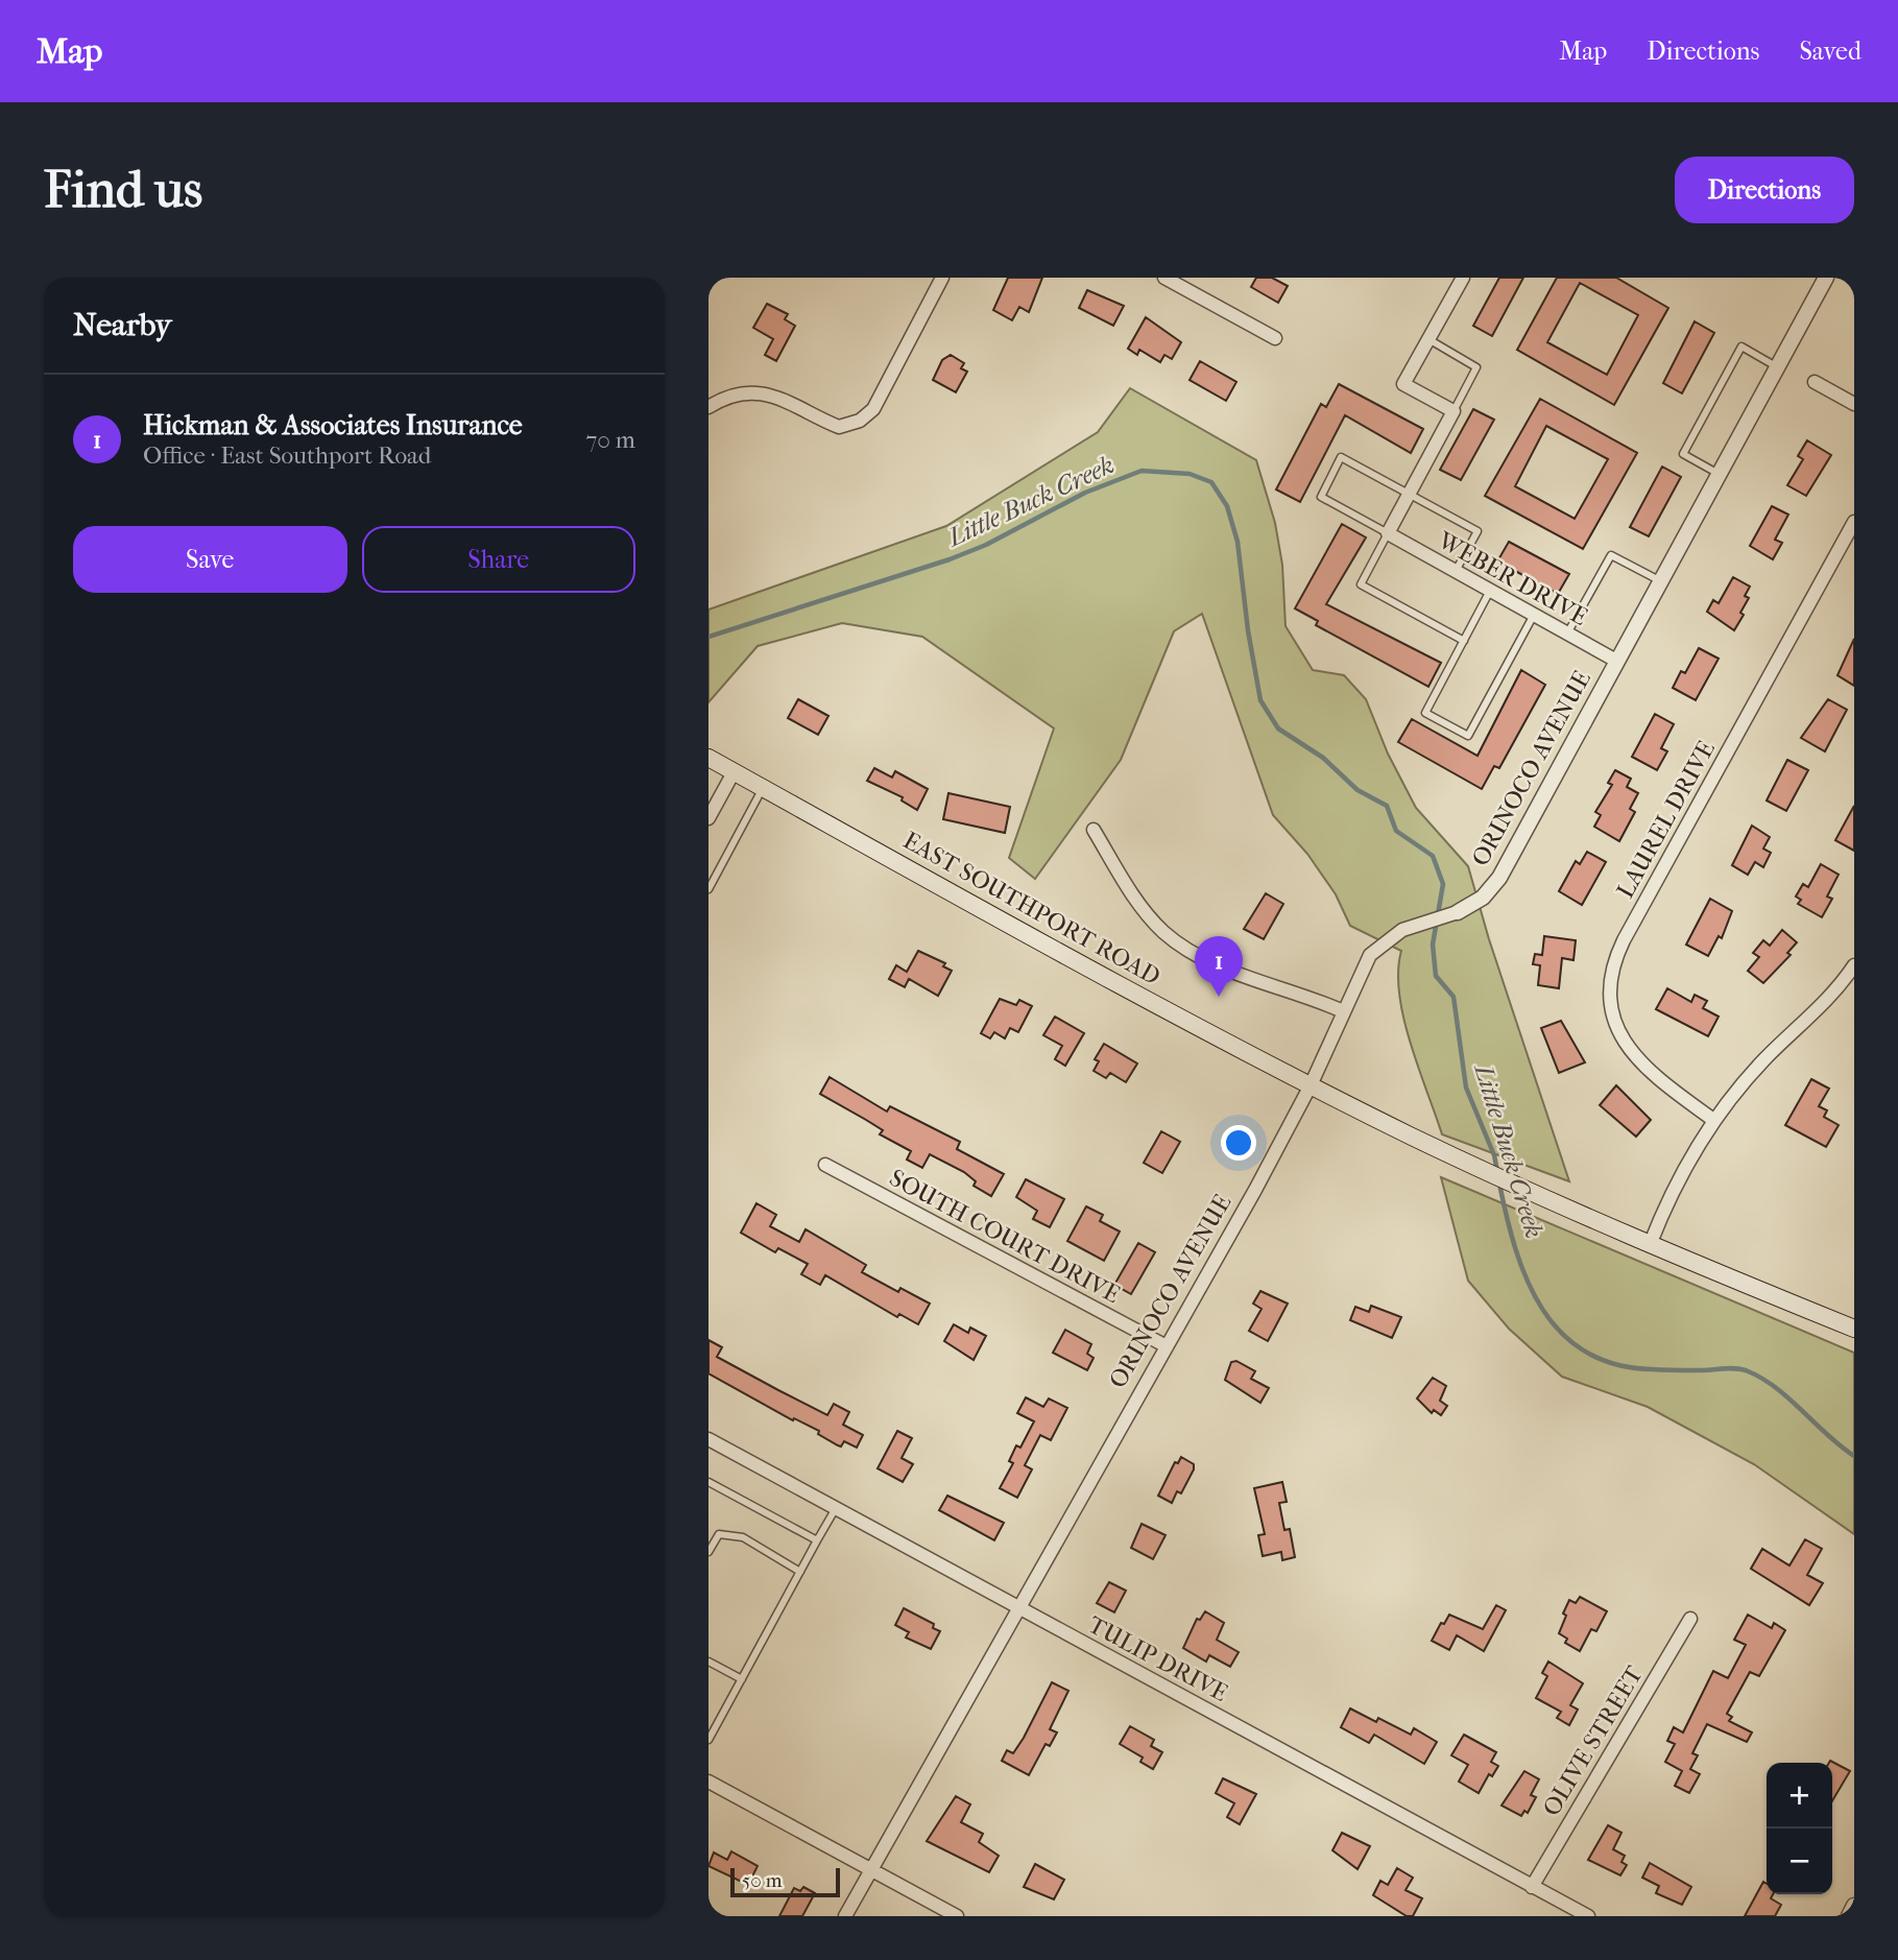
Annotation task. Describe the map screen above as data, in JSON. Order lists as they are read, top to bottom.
{
  "streets": {
    "main road": ["EAST SOUTHPORT ROAD"],
    "street": [
      "WEBER DRIVE",
      "ORINOCO AVENUE",
      "LAUREL DRIVE",
      "SOUTH COURT DRIVE",
      "TULIP DRIVE",
      "OLIVE STREET"
    ]
  },
  "crossings": [
    ["WEBER DRIVE", "ORINOCO AVENUE"],
    ["ORINOCO AVENUE", "EAST SOUTHPORT ROAD"],
    ["ORINOCO AVENUE", "SOUTH COURT DRIVE"],
    ["ORINOCO AVENUE", "TULIP DRIVE"],
    ["TULIP DRIVE", "OLIVE STREET"]
  ],
  "water": ["Little Buck Creek"],
  "scale_bar": "50 m",
  "page": {
    "header": "Map",
    "nav": ["Map", "Directions", "Saved"],
    "buttons": [
      "Directions",
      ["Save", "Share"]
    ],
    "title": "Find us",
    "heading": "Nearby",
    "list": [
      {
        "mark": "1",
        "name": "Hickman & Associates Insurance",
        "note": "Office · East Southport Road",
        "value": "70 m"
      }
    ],
    "pins": "1",
    "map_buttons": ["+", "−"],
    "scale": "50 m"
  }
}
